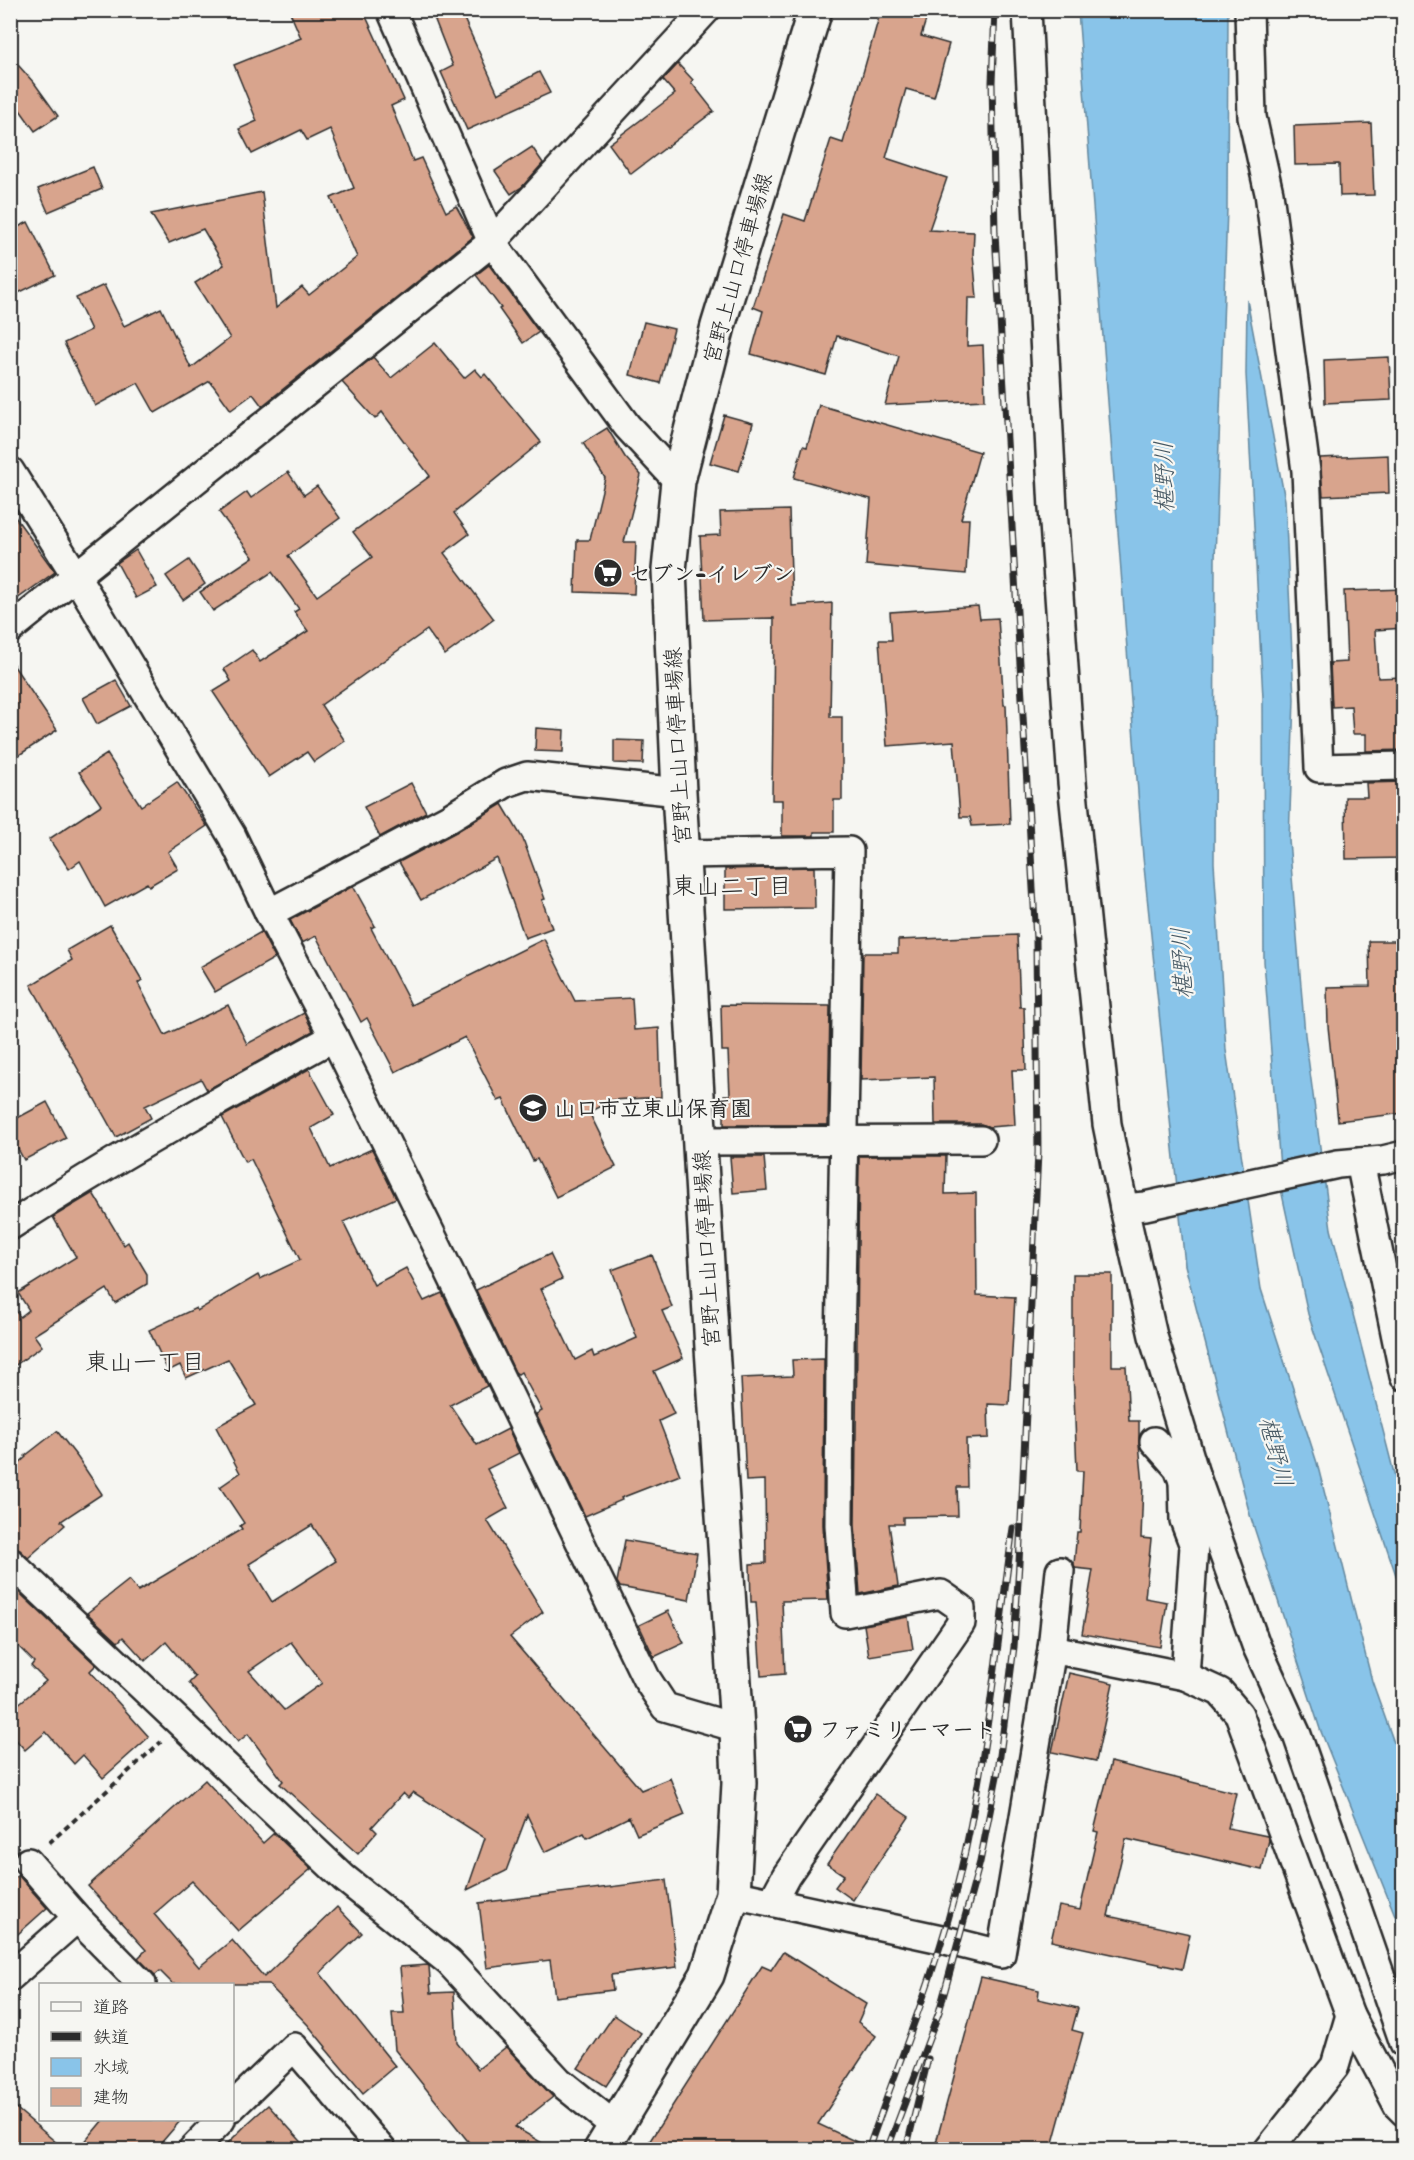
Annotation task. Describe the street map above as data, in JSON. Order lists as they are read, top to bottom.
{
  "streets": {
    "main road": ["宮野上山口停車場線"]
  },
  "districts": ["東山二丁目", "東山一丁目"],
  "water": ["椹野川"],
  "places": {
    "supermarket": ["セブン-イレブン", "ファミリーマート"],
    "school or university": ["山口市立東山保育園"]
  },
  "legend": [
    "道路",
    "鉄道",
    "水域",
    "建物"
  ]
}
